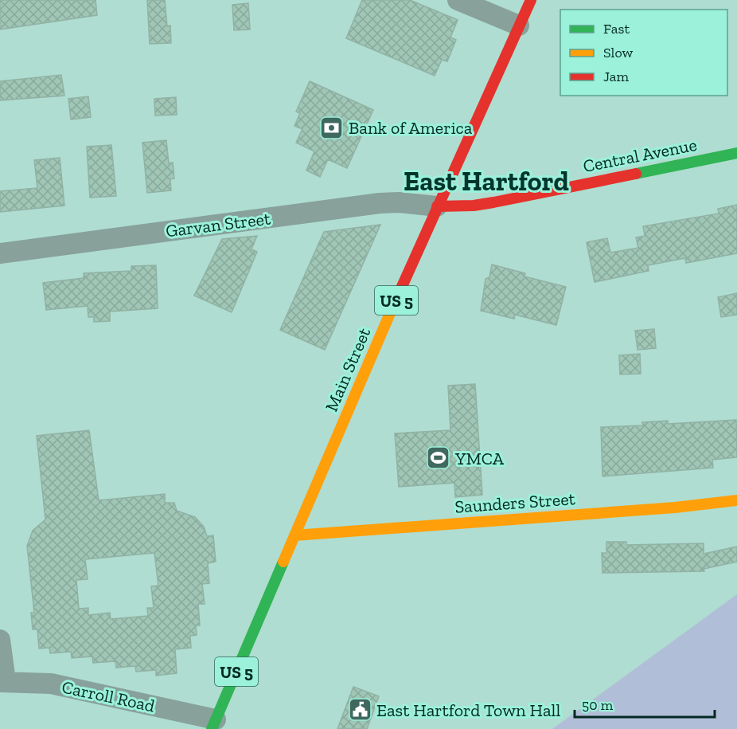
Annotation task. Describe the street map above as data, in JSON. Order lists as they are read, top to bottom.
{
  "streets": {
    "main road": [
      "Central Avenue",
      "US 5",
      "Main Street",
      "Saunders Street"
    ],
    "street": ["Garvan Street", "Carroll Road"]
  },
  "crossings": [
    ["Central Avenue", "Garvan Street"],
    ["Central Avenue", "Main Street"],
    ["Garvan Street", "Main Street"],
    ["Main Street", "Saunders Street"],
    ["Main Street", "Carroll Road"]
  ],
  "districts": ["East Hartford"],
  "places": {
    "bank": ["Bank of America"],
    "sports": ["YMCA"],
    "public building": ["East Hartford Town Hall"]
  },
  "legend": ["Fast", "Slow", "Jam"],
  "scale_bar": "50 m"
}
